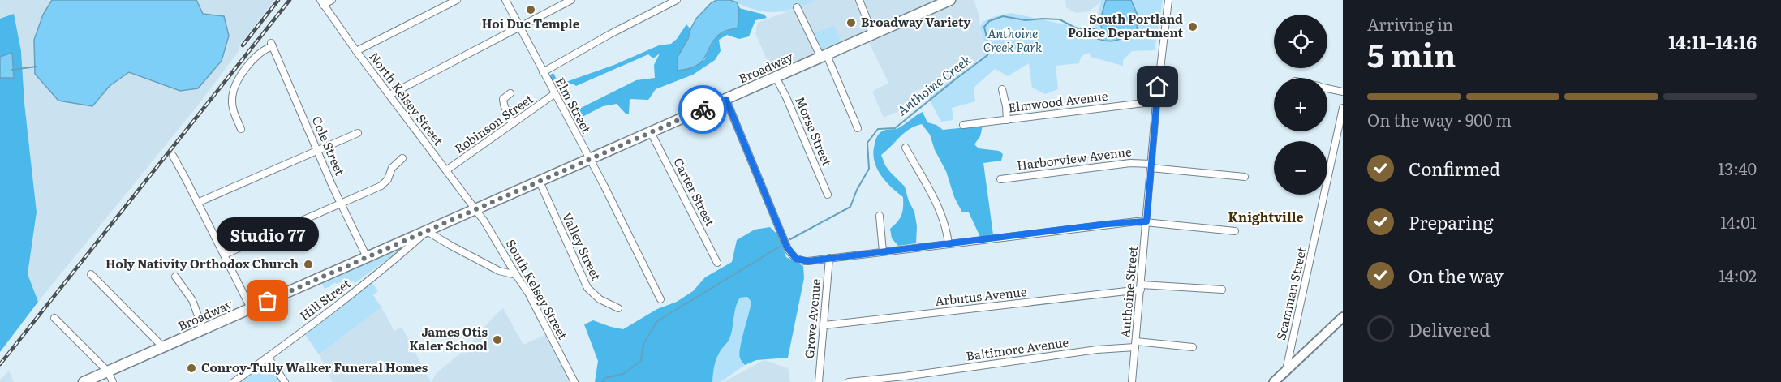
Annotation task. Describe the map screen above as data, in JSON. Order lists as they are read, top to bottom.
{
  "streets": {
    "main road": ["Broadway"],
    "street": [
      "North Kelsey Street",
      "Elmwood Avenue",
      "Elm Street",
      "Robinson Street",
      "Morse Street",
      "Cole Street",
      "Harborview Avenue",
      "Carter Street",
      "Valley Street",
      "South Kelsey Street",
      "Anthoine Street",
      "Scamman Street",
      "Arbutus Avenue",
      "Hill Street",
      "Grove Avenue",
      "Baltimore Avenue"
    ]
  },
  "crossings": [
    ["Broadway", "North Kelsey Street"],
    ["Broadway", "Elm Street"],
    ["Broadway", "Morse Street"],
    ["Broadway", "Cole Street"],
    ["Broadway", "Carter Street"],
    ["Broadway", "Valley Street"],
    ["Broadway", "South Kelsey Street"],
    ["Broadway", "Hill Street"],
    ["North Kelsey Street", "Robinson Street"],
    ["North Kelsey Street", "South Kelsey Street"],
    ["Elmwood Avenue", "Anthoine Street"],
    ["Elm Street", "Robinson Street"],
    ["Harborview Avenue", "Anthoine Street"],
    ["Anthoine Street", "Arbutus Avenue"],
    ["Anthoine Street", "Baltimore Avenue"],
    ["Arbutus Avenue", "Grove Avenue"]
  ],
  "districts": ["Knightville"],
  "water": ["Anthoine Creek"],
  "parks": ["Anthoine Creek Park"],
  "places": [
    "Hoi Duc Temple",
    "Broadway Variety",
    "South Portland Police Department",
    "Holy Nativity Orthodox Church",
    "Studio 77",
    "James Otis Kaler School",
    "Conroy-Tully Walker Funeral Homes"
  ],
  "page": {
    "heading": ["5 min", "Arriving in", "14:11–14:16"],
    "map_buttons": ["+", "−"],
    "bar": "On the way · 900 m",
    "list": [
      ["Confirmed", "13:40"],
      ["Preparing", "14:01"],
      ["On the way", "14:02"],
      "Delivered"
    ],
    "bubble": "Studio 77"
  }
}
